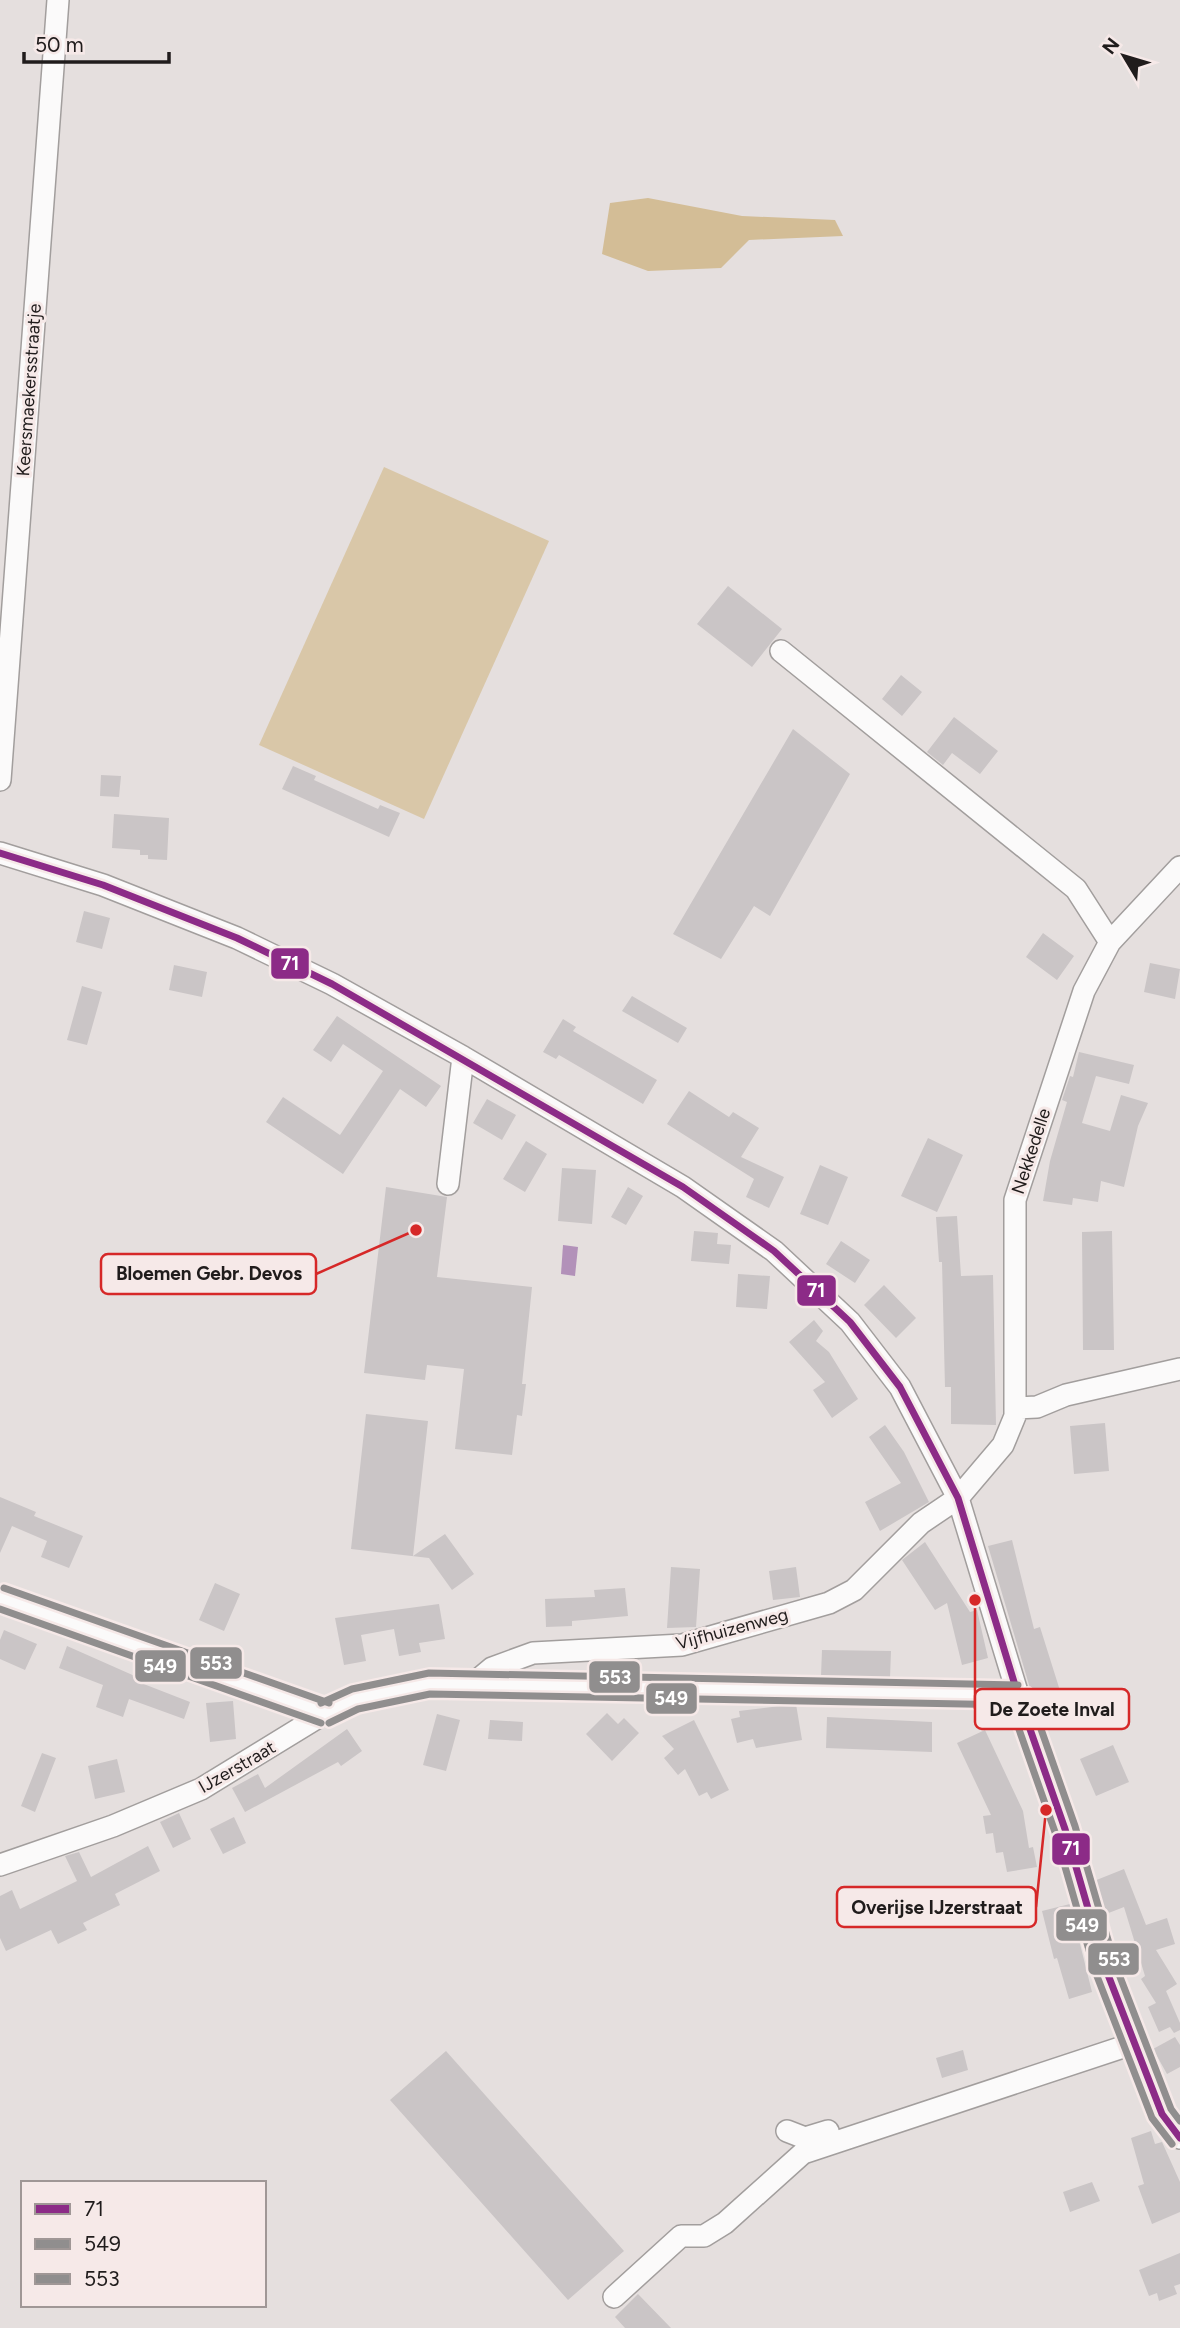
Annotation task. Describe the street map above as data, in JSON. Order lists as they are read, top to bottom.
{
  "streets": {
    "street": [
      "Keersmaekersstraatje",
      "Nekkedelle",
      "Vijfhuizenweg",
      "IJzerstraat"
    ]
  },
  "crossings": [
    ["Nekkedelle", "Vijfhuizenweg"],
    ["Vijfhuizenweg", "IJzerstraat"]
  ],
  "places": ["Bloemen Gebr. Devos", "De Zoete Inval", "Overijse IJzerstraat"],
  "lines": ["transit line 71", "transit line 553", "transit line 549"],
  "legend": ["71", "549", "553"],
  "scale_bar": "50 m",
  "north": "top left"
}
